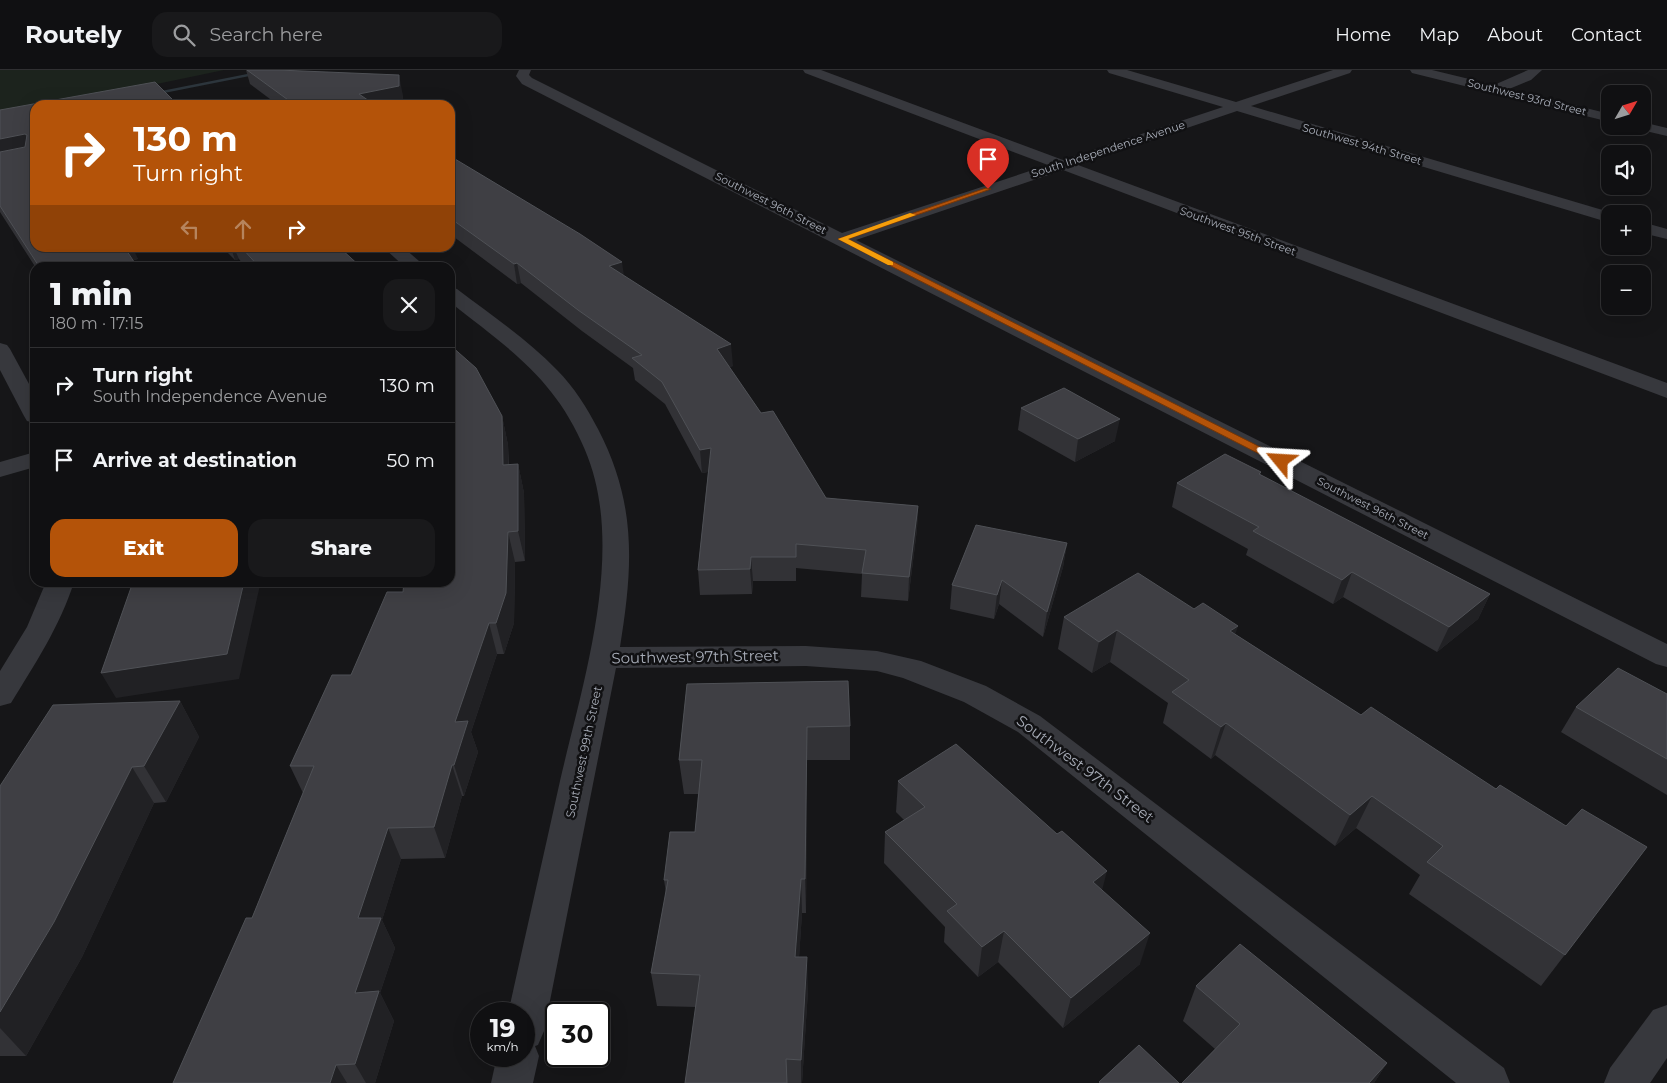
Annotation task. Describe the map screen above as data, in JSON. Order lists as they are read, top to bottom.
{
  "streets": {
    "street": [
      "Southwest 93rd Street",
      "Southwest 94th Street",
      "South Independence Avenue",
      "Southwest 96th Street",
      "Southwest 95th Street",
      "Southwest 97th Street",
      "Southwest 99th Street"
    ]
  },
  "crossings": [
    ["Southwest 94th Street", "South Independence Avenue"],
    ["South Independence Avenue", "Southwest 96th Street"],
    ["South Independence Avenue", "Southwest 95th Street"],
    ["Southwest 97th Street", "Southwest 99th Street"]
  ],
  "north": "top right",
  "page": {
    "header": "Routely",
    "search": "Search here",
    "nav": [
      "Home",
      "Map",
      "About",
      "Contact"
    ],
    "map_buttons": ["+", "−"],
    "turn": ["130 m", "Turn right"],
    "heading": ["1 min", "180 m · 17:15"],
    "list": [
      {
        "name": "Turn right",
        "note": "South Independence Avenue",
        "value": "130 m"
      },
      {
        "name": "Arrive at destination",
        "value": "50 m"
      }
    ],
    "buttons": ["Exit", "Share"],
    "speed": "19 km/h",
    "limit": "30"
  }
}
